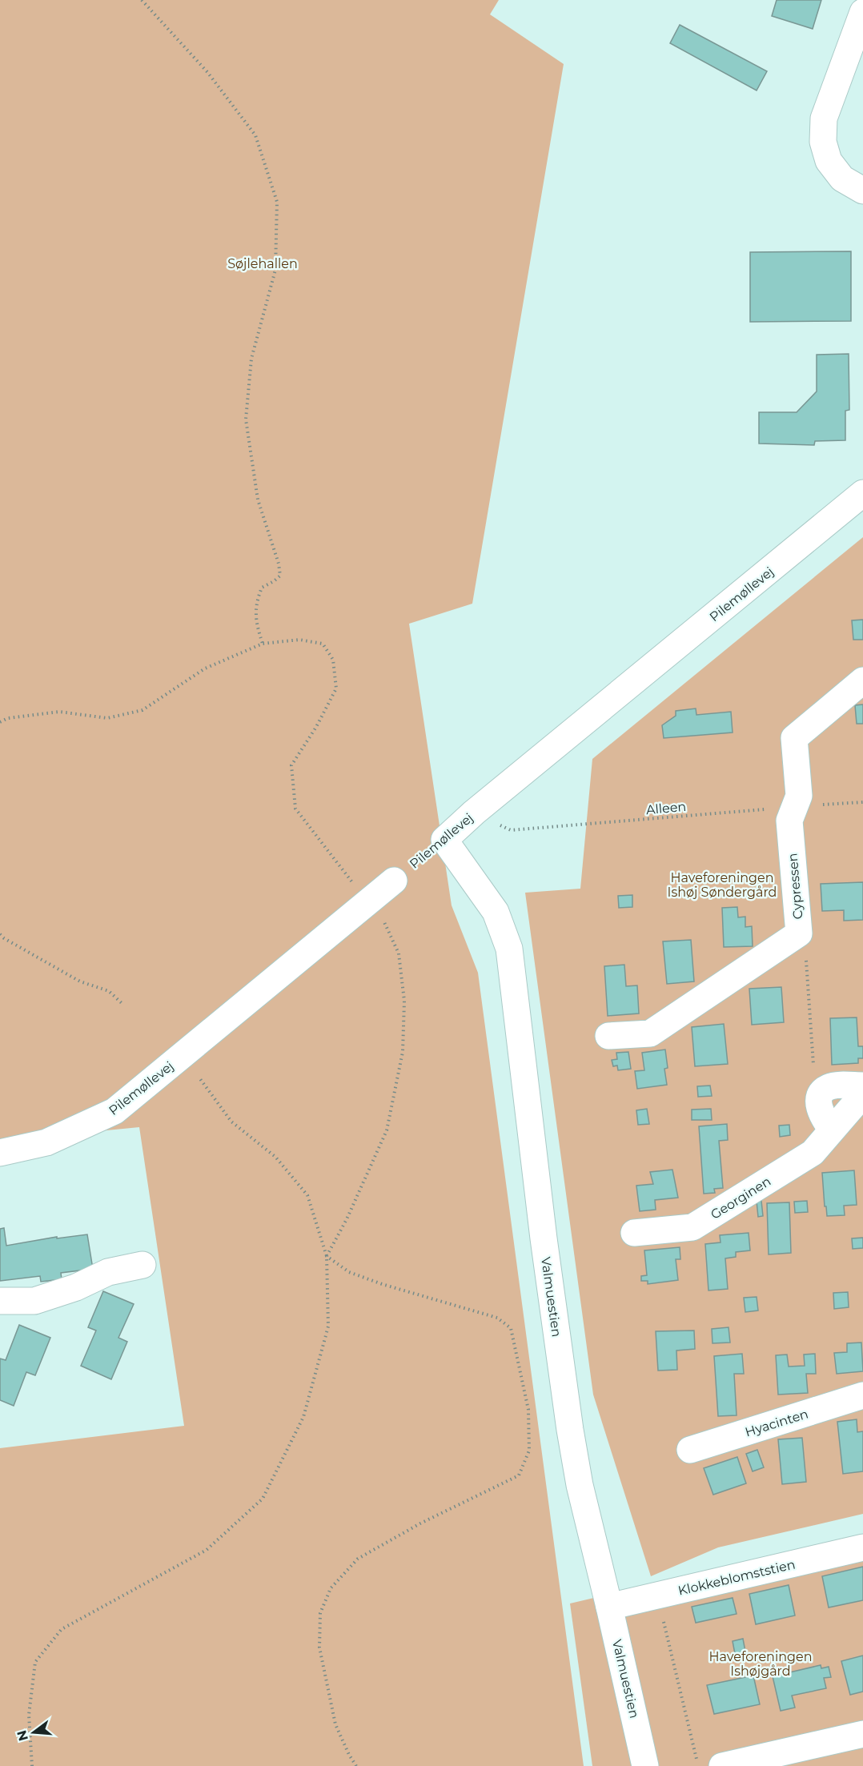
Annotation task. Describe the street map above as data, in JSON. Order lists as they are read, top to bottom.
{
  "streets": {
    "street": [
      "Pilemøllevej",
      "Cypressen",
      "Georginen",
      "Valmuestien",
      "Hyacinten",
      "Klokkeblomststien"
    ],
    "path": ["Alleen"]
  },
  "crossings": [
    ["Pilemøllevej", "Alleen"],
    ["Pilemøllevej", "Valmuestien"],
    ["Alleen", "Cypressen"],
    ["Valmuestien", "Klokkeblomststien"]
  ],
  "parks": ["Søjlehallen", "Haveforeningen Ishøj Søndergård", "Haveforeningen Ishøjgård"],
  "north": "left"
}
